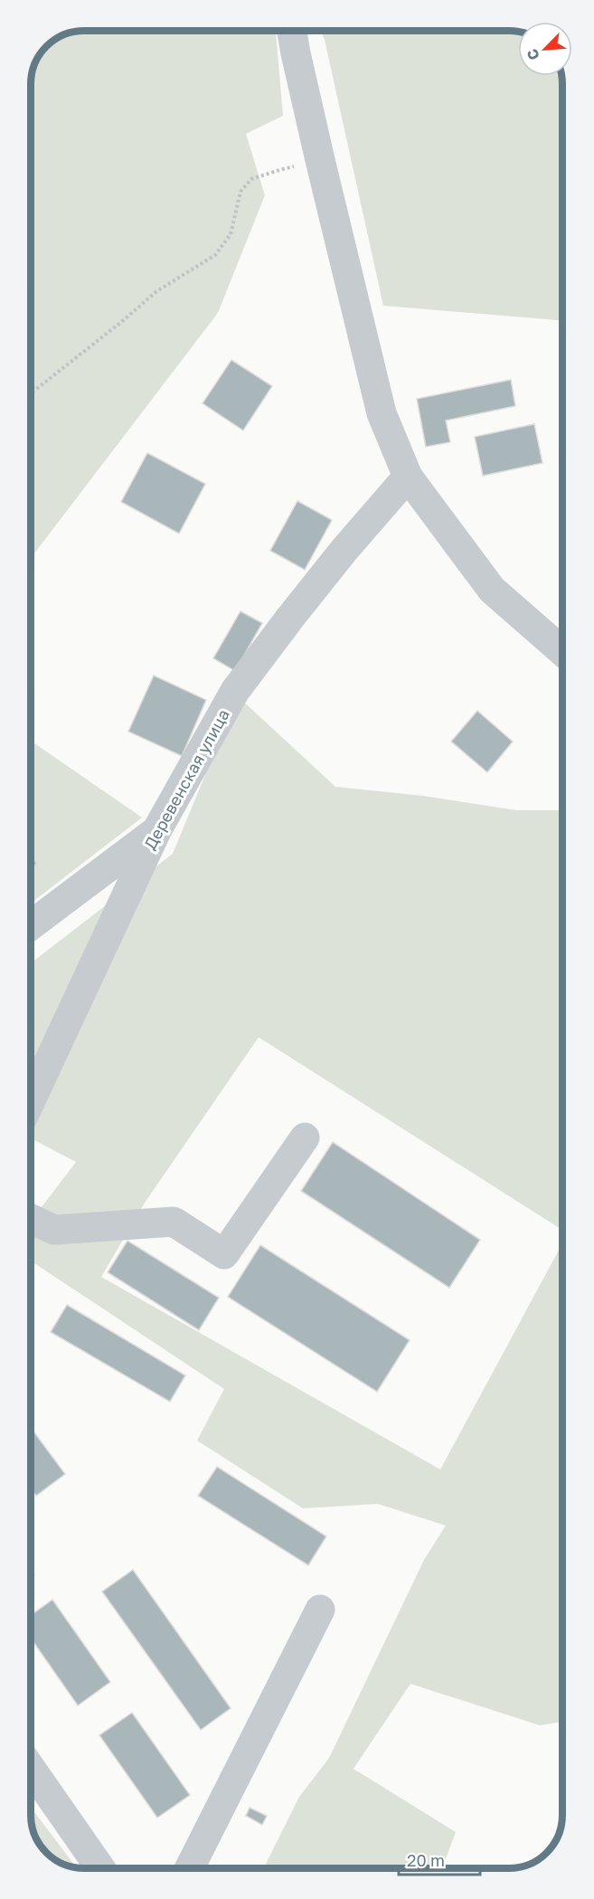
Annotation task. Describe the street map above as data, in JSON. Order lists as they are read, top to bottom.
{
  "streets": {
    "street": ["Деревенская улица"]
  },
  "scale_bar": "20 m",
  "north": "bottom left"
}
